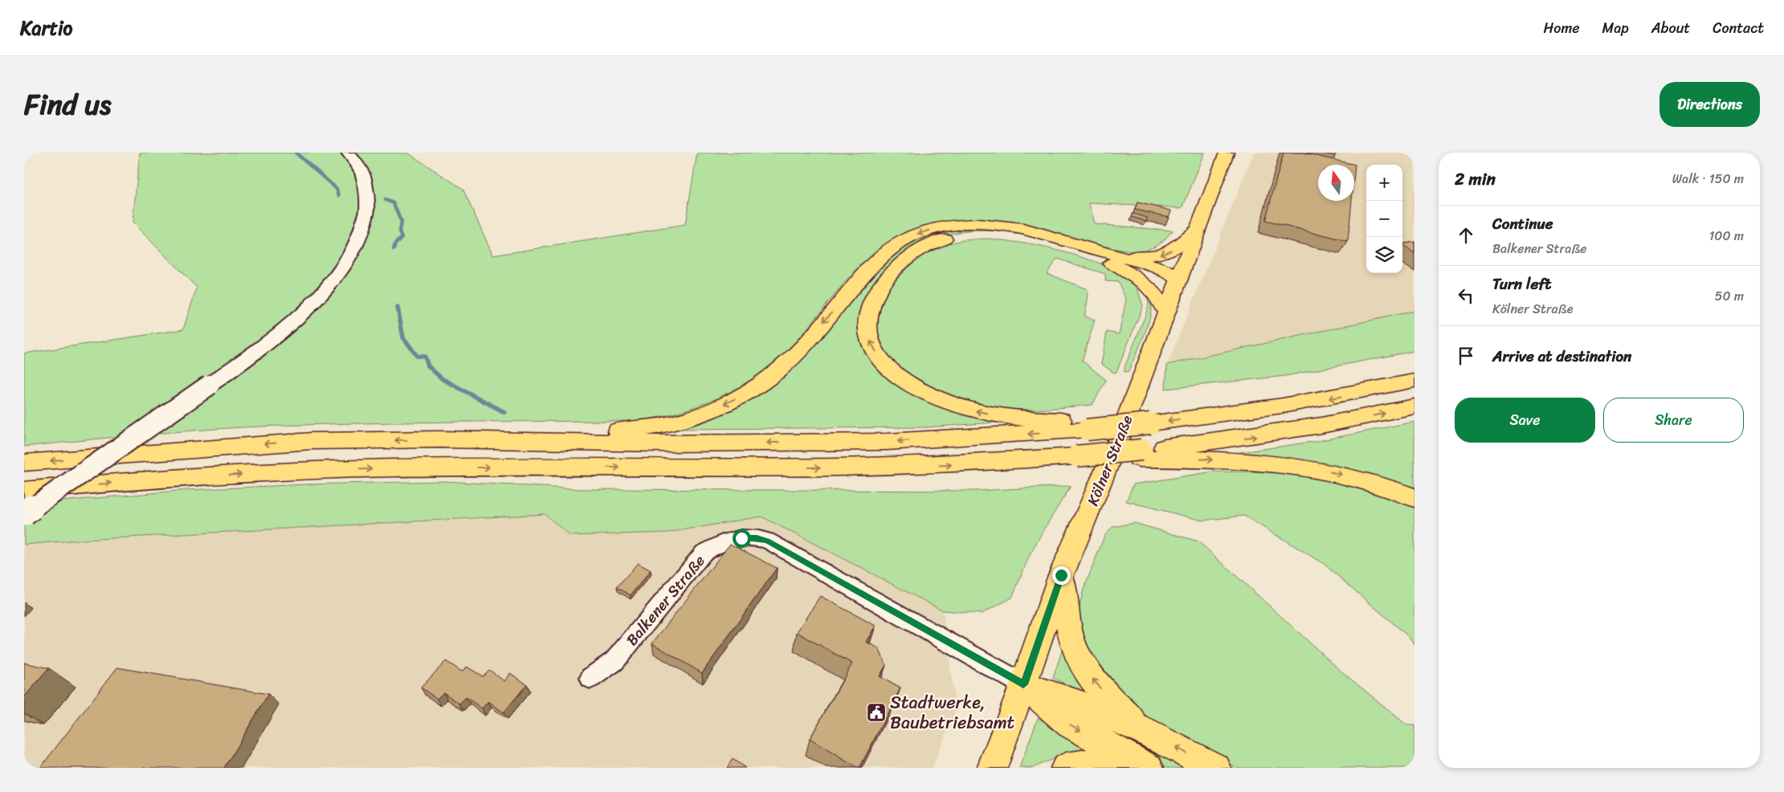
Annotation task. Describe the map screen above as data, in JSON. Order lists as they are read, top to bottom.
{
  "streets": {
    "main road": ["Kölner Straße"],
    "street": ["Balkener Straße"]
  },
  "crossings": [
    ["Kölner Straße", "Balkener Straße"]
  ],
  "places": {
    "public building": ["Stadtwerke, Baubetriebsamt"]
  },
  "north": "top",
  "page": {
    "header": "Kartio",
    "nav": [
      "Home",
      "Map",
      "About",
      "Contact"
    ],
    "title": "Find us",
    "buttons": [
      "Directions",
      ["Save", "Share"]
    ],
    "heading": ["2 min", "Walk · 150 m"],
    "map_buttons": ["+", "−"],
    "list": [
      ["Continue", "Balkener Straße", "100 m"],
      ["Turn left", "Kölner Straße", "50 m"],
      "Arrive at destination"
    ]
  }
}
